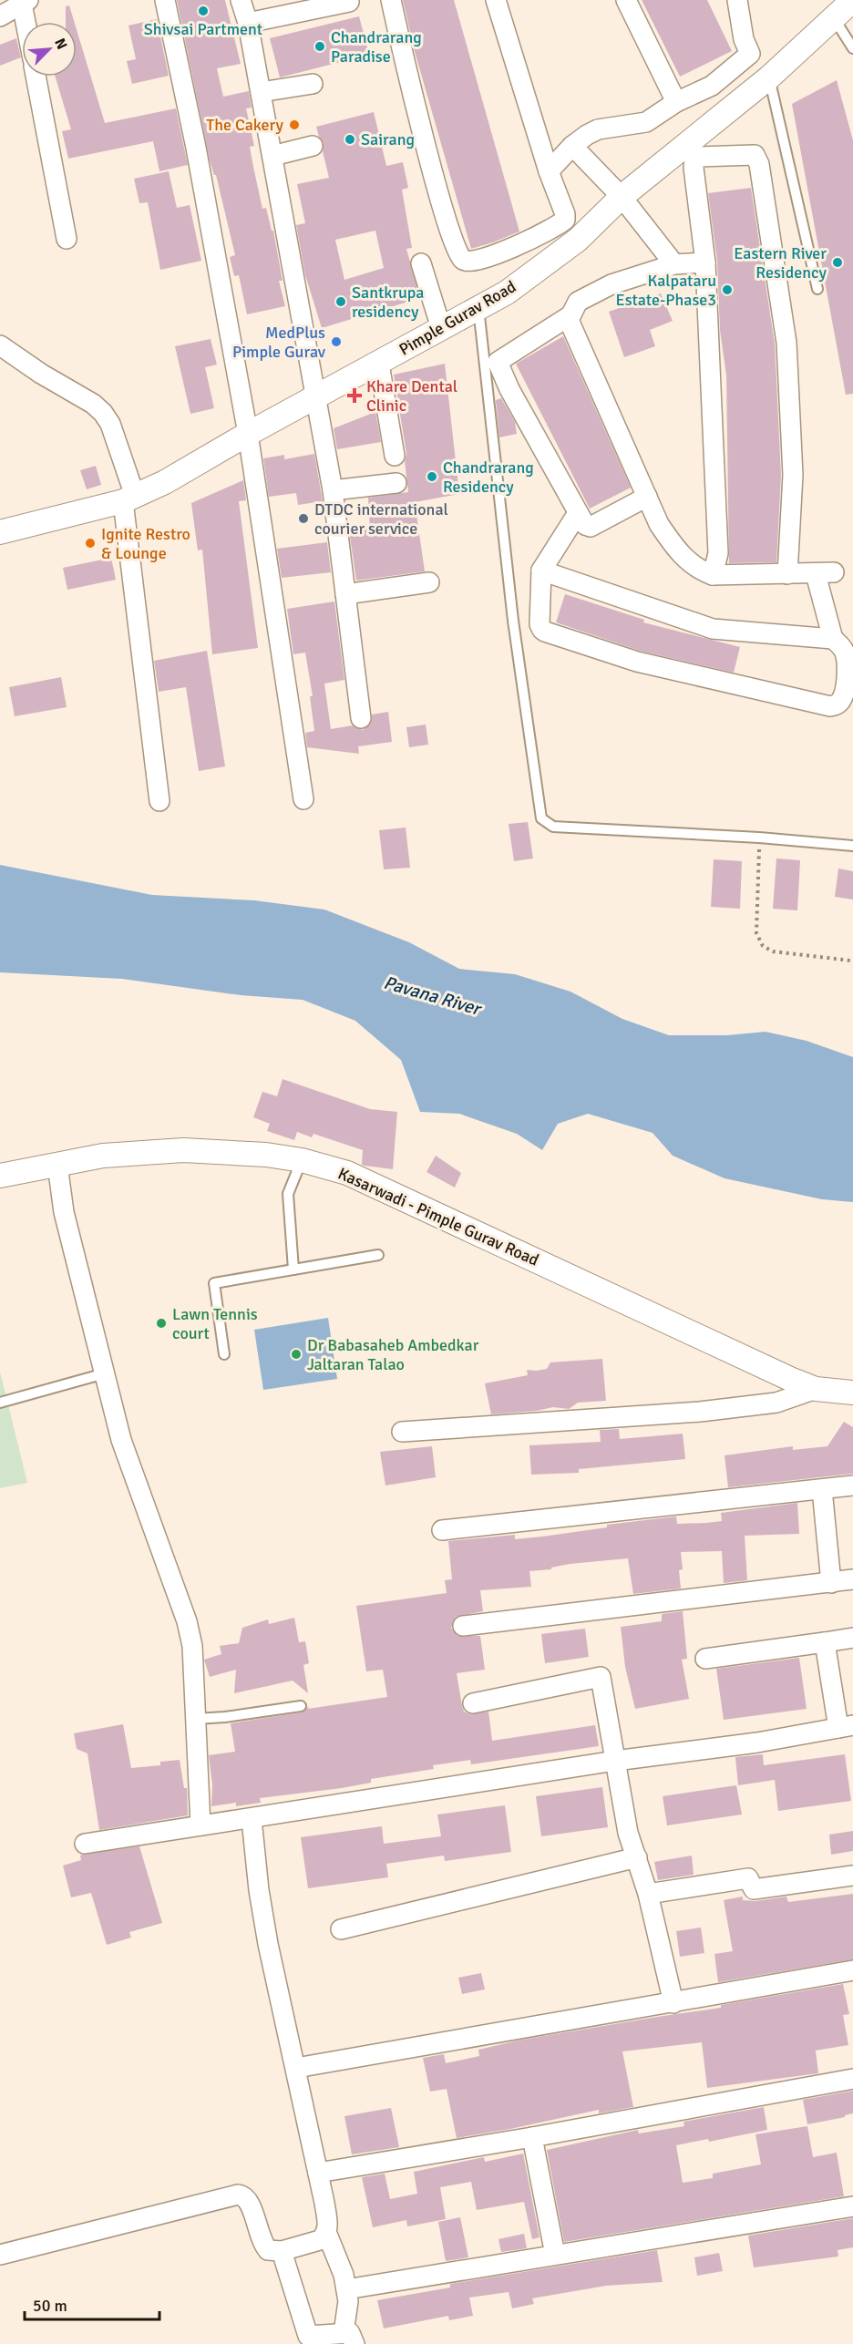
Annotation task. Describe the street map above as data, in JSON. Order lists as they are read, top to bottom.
{
  "streets": {
    "street": ["Pimple Gurav Road", "Kasarwadi - Pimple Gurav Road"]
  },
  "water": ["Pavana River"],
  "places": {
    "other": [
      "Shivsai Partment",
      "Chandrarang Paradise",
      "The Cakery",
      "Sairang",
      "Eastern River Residency",
      "Kalpataru Estate-Phase3",
      "Santkrupa residency",
      "MedPlus Pimple Gurav",
      "Chandrarang Residency",
      "DTDC international courier service",
      "Ignite Restro & Lounge",
      "Lawn Tennis court",
      "Dr Babasaheb Ambedkar Jaltaran Talao"
    ],
    "health": ["Khare Dental Clinic"]
  },
  "scale_bar": "50 m",
  "north": "top right"
}
